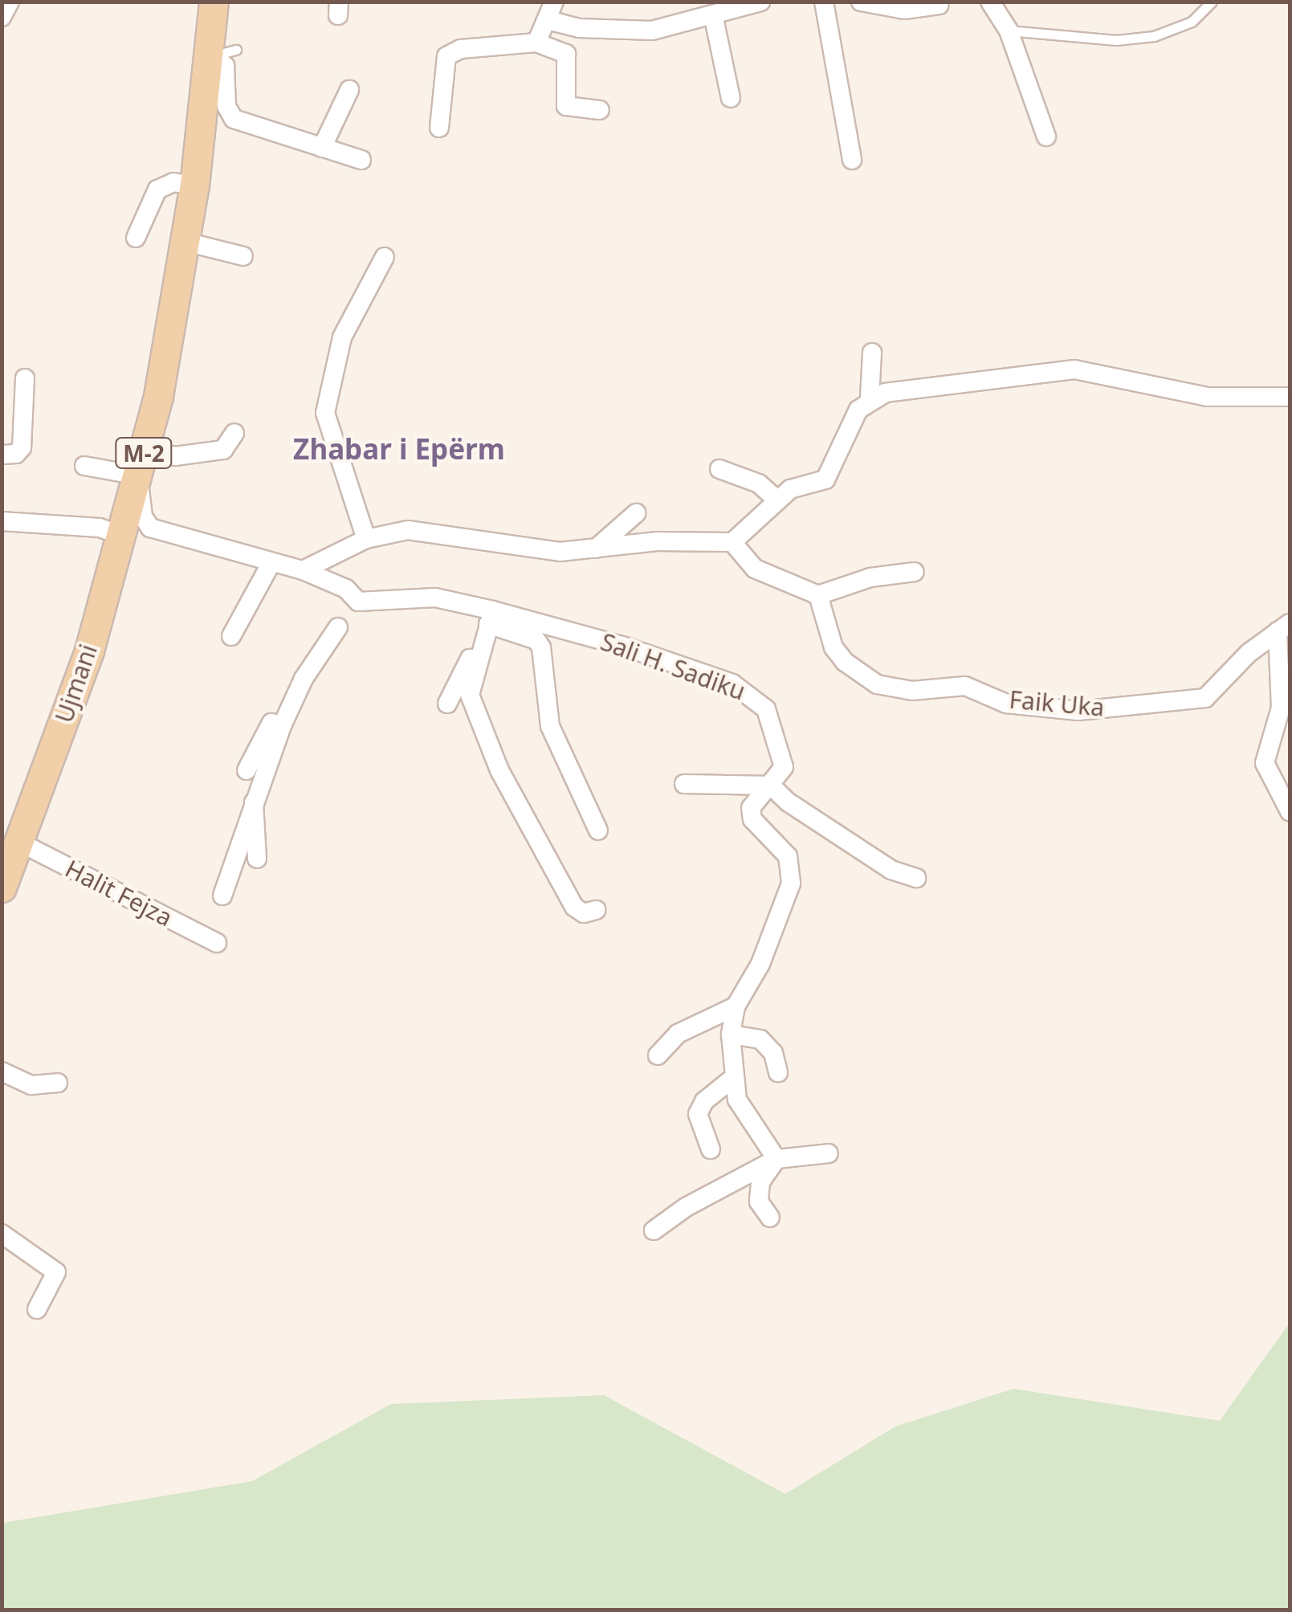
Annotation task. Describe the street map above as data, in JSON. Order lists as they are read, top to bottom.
{
  "streets": {
    "main road": ["M-2", "Ujmani"],
    "street": ["Sali H. Sadiku", "Faik Uka", "Halit Fejza"]
  },
  "crossings": [
    ["Ujmani", "Halit Fejza"]
  ],
  "districts": ["Zhabar i Epërm"]
}
